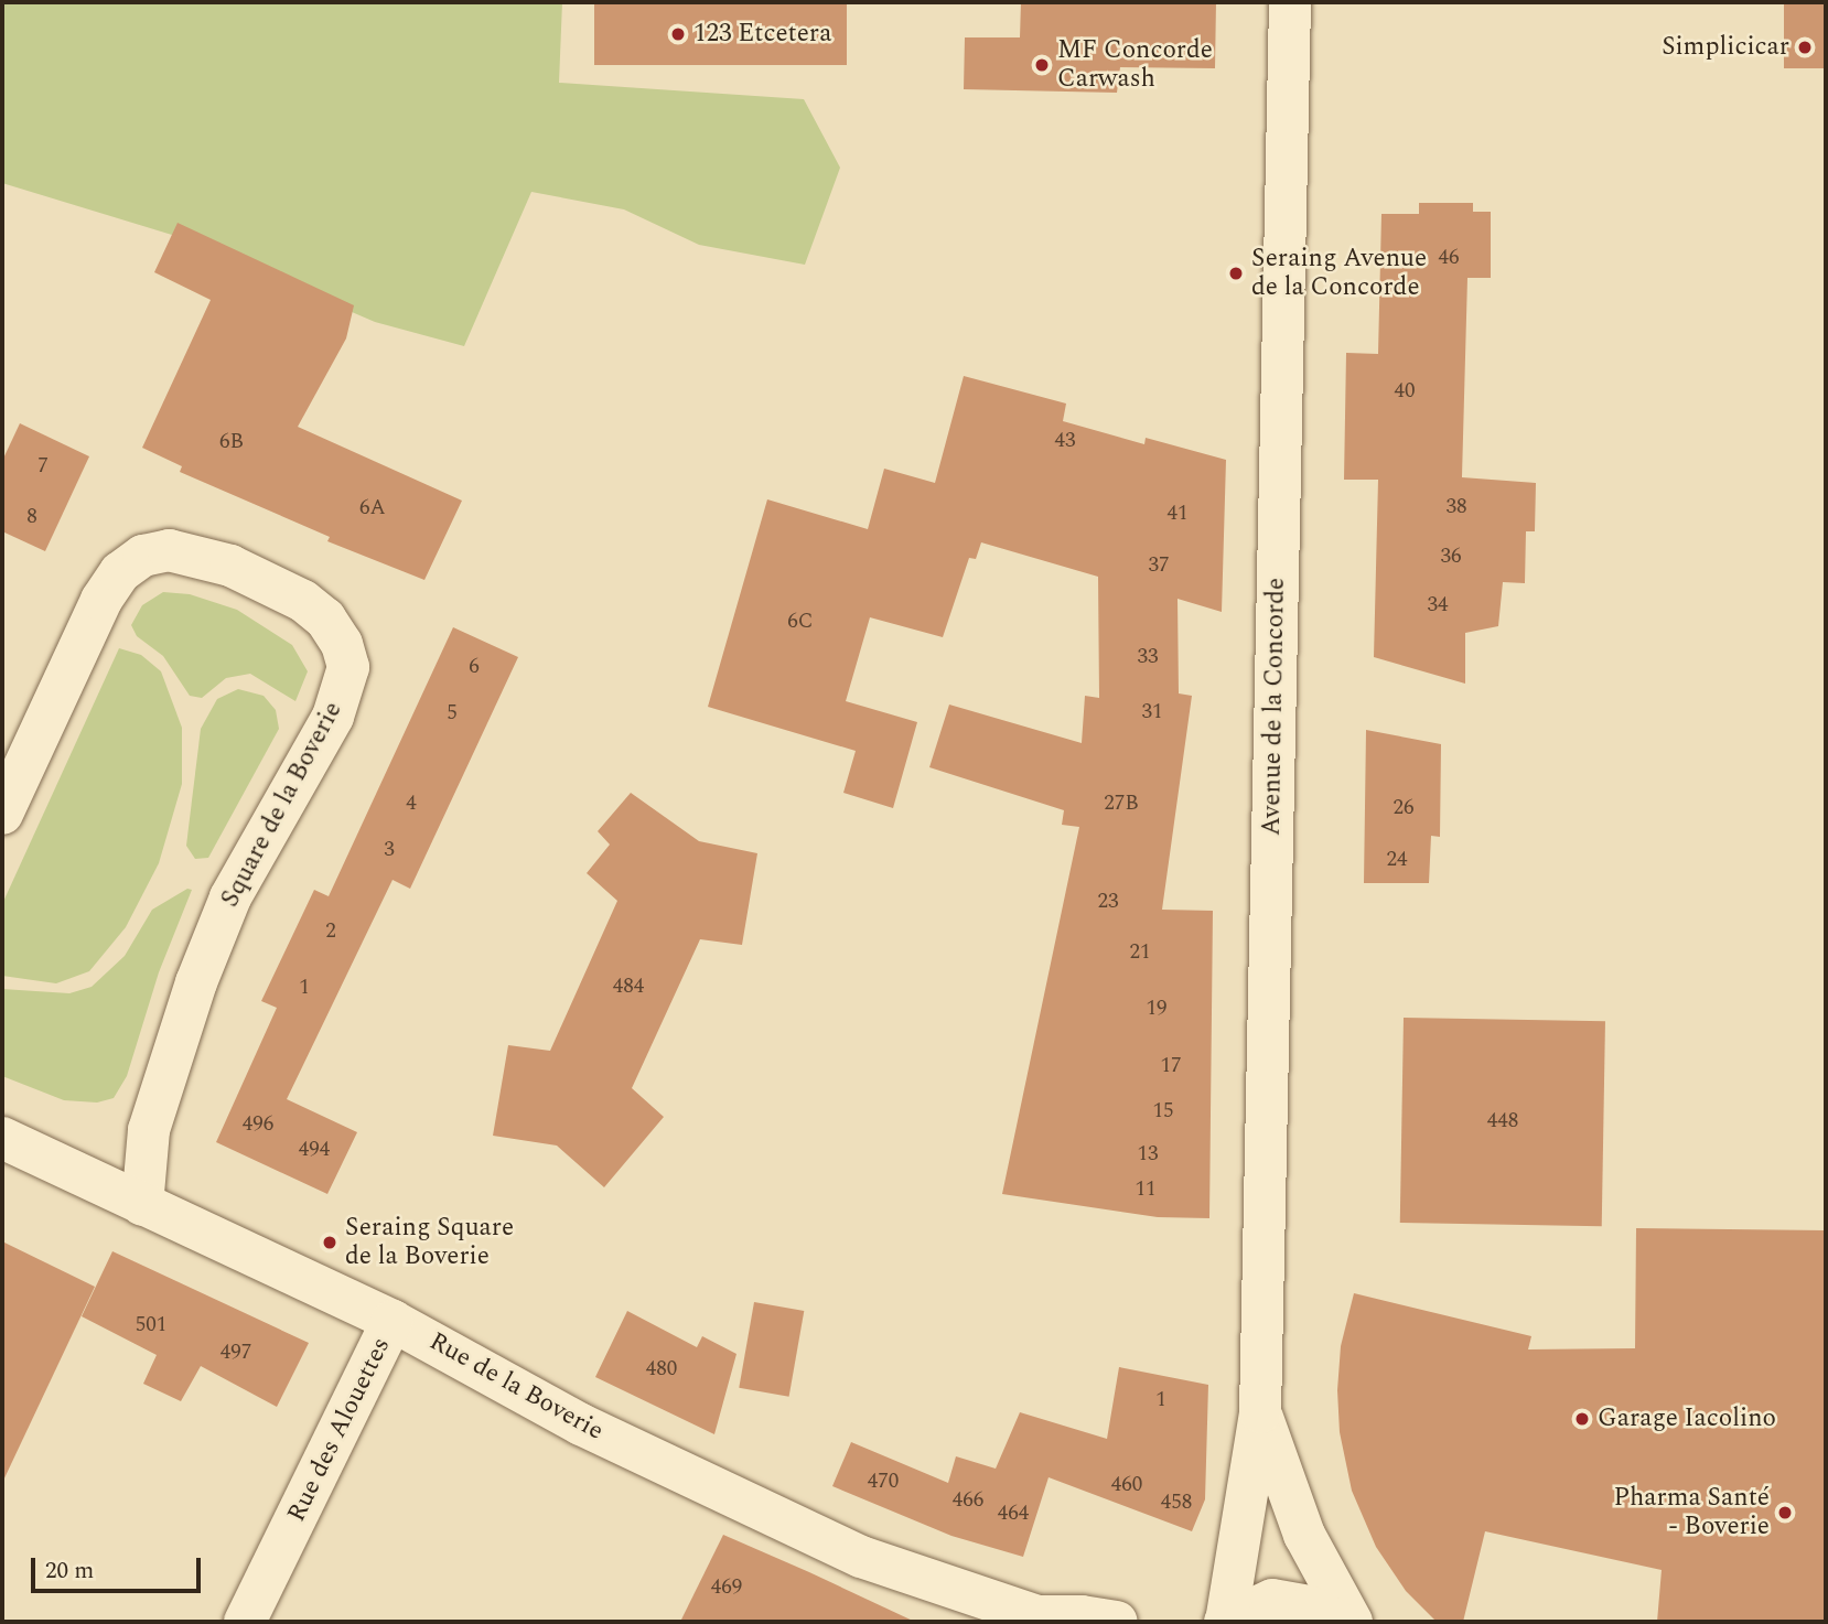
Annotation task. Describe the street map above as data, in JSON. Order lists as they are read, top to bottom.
{
  "streets": {
    "street": [
      "Avenue de la Concorde",
      "Square de la Boverie",
      "Rue de la Boverie",
      "Rue des Alouettes"
    ]
  },
  "crossings": [
    ["Square de la Boverie", "Rue de la Boverie"],
    ["Rue de la Boverie", "Rue des Alouettes"]
  ],
  "places": [
    "123 Etcetera",
    "Simplicicar",
    "MF Concorde Carwash",
    "Seraing Avenue de la Concorde",
    "Seraing Square de la Boverie",
    "Garage Iacolino",
    "Pharma Santé - Boverie"
  ],
  "house_numbers": [
    "46",
    "40",
    "43",
    "6B",
    "7",
    "38",
    "6A",
    "41",
    "8",
    "36",
    "37",
    "34",
    "6C",
    "33",
    "6",
    "31",
    "5",
    "4",
    "27B",
    "26",
    "3",
    "24",
    "23",
    "2",
    "21",
    "484",
    "1",
    "19",
    "17",
    "15",
    "448",
    "496",
    "494",
    "13",
    "11",
    "501",
    "497",
    "480",
    "1",
    "470",
    "460",
    "466",
    "458",
    "464",
    "469"
  ],
  "scale_bar": "20 m"
}
